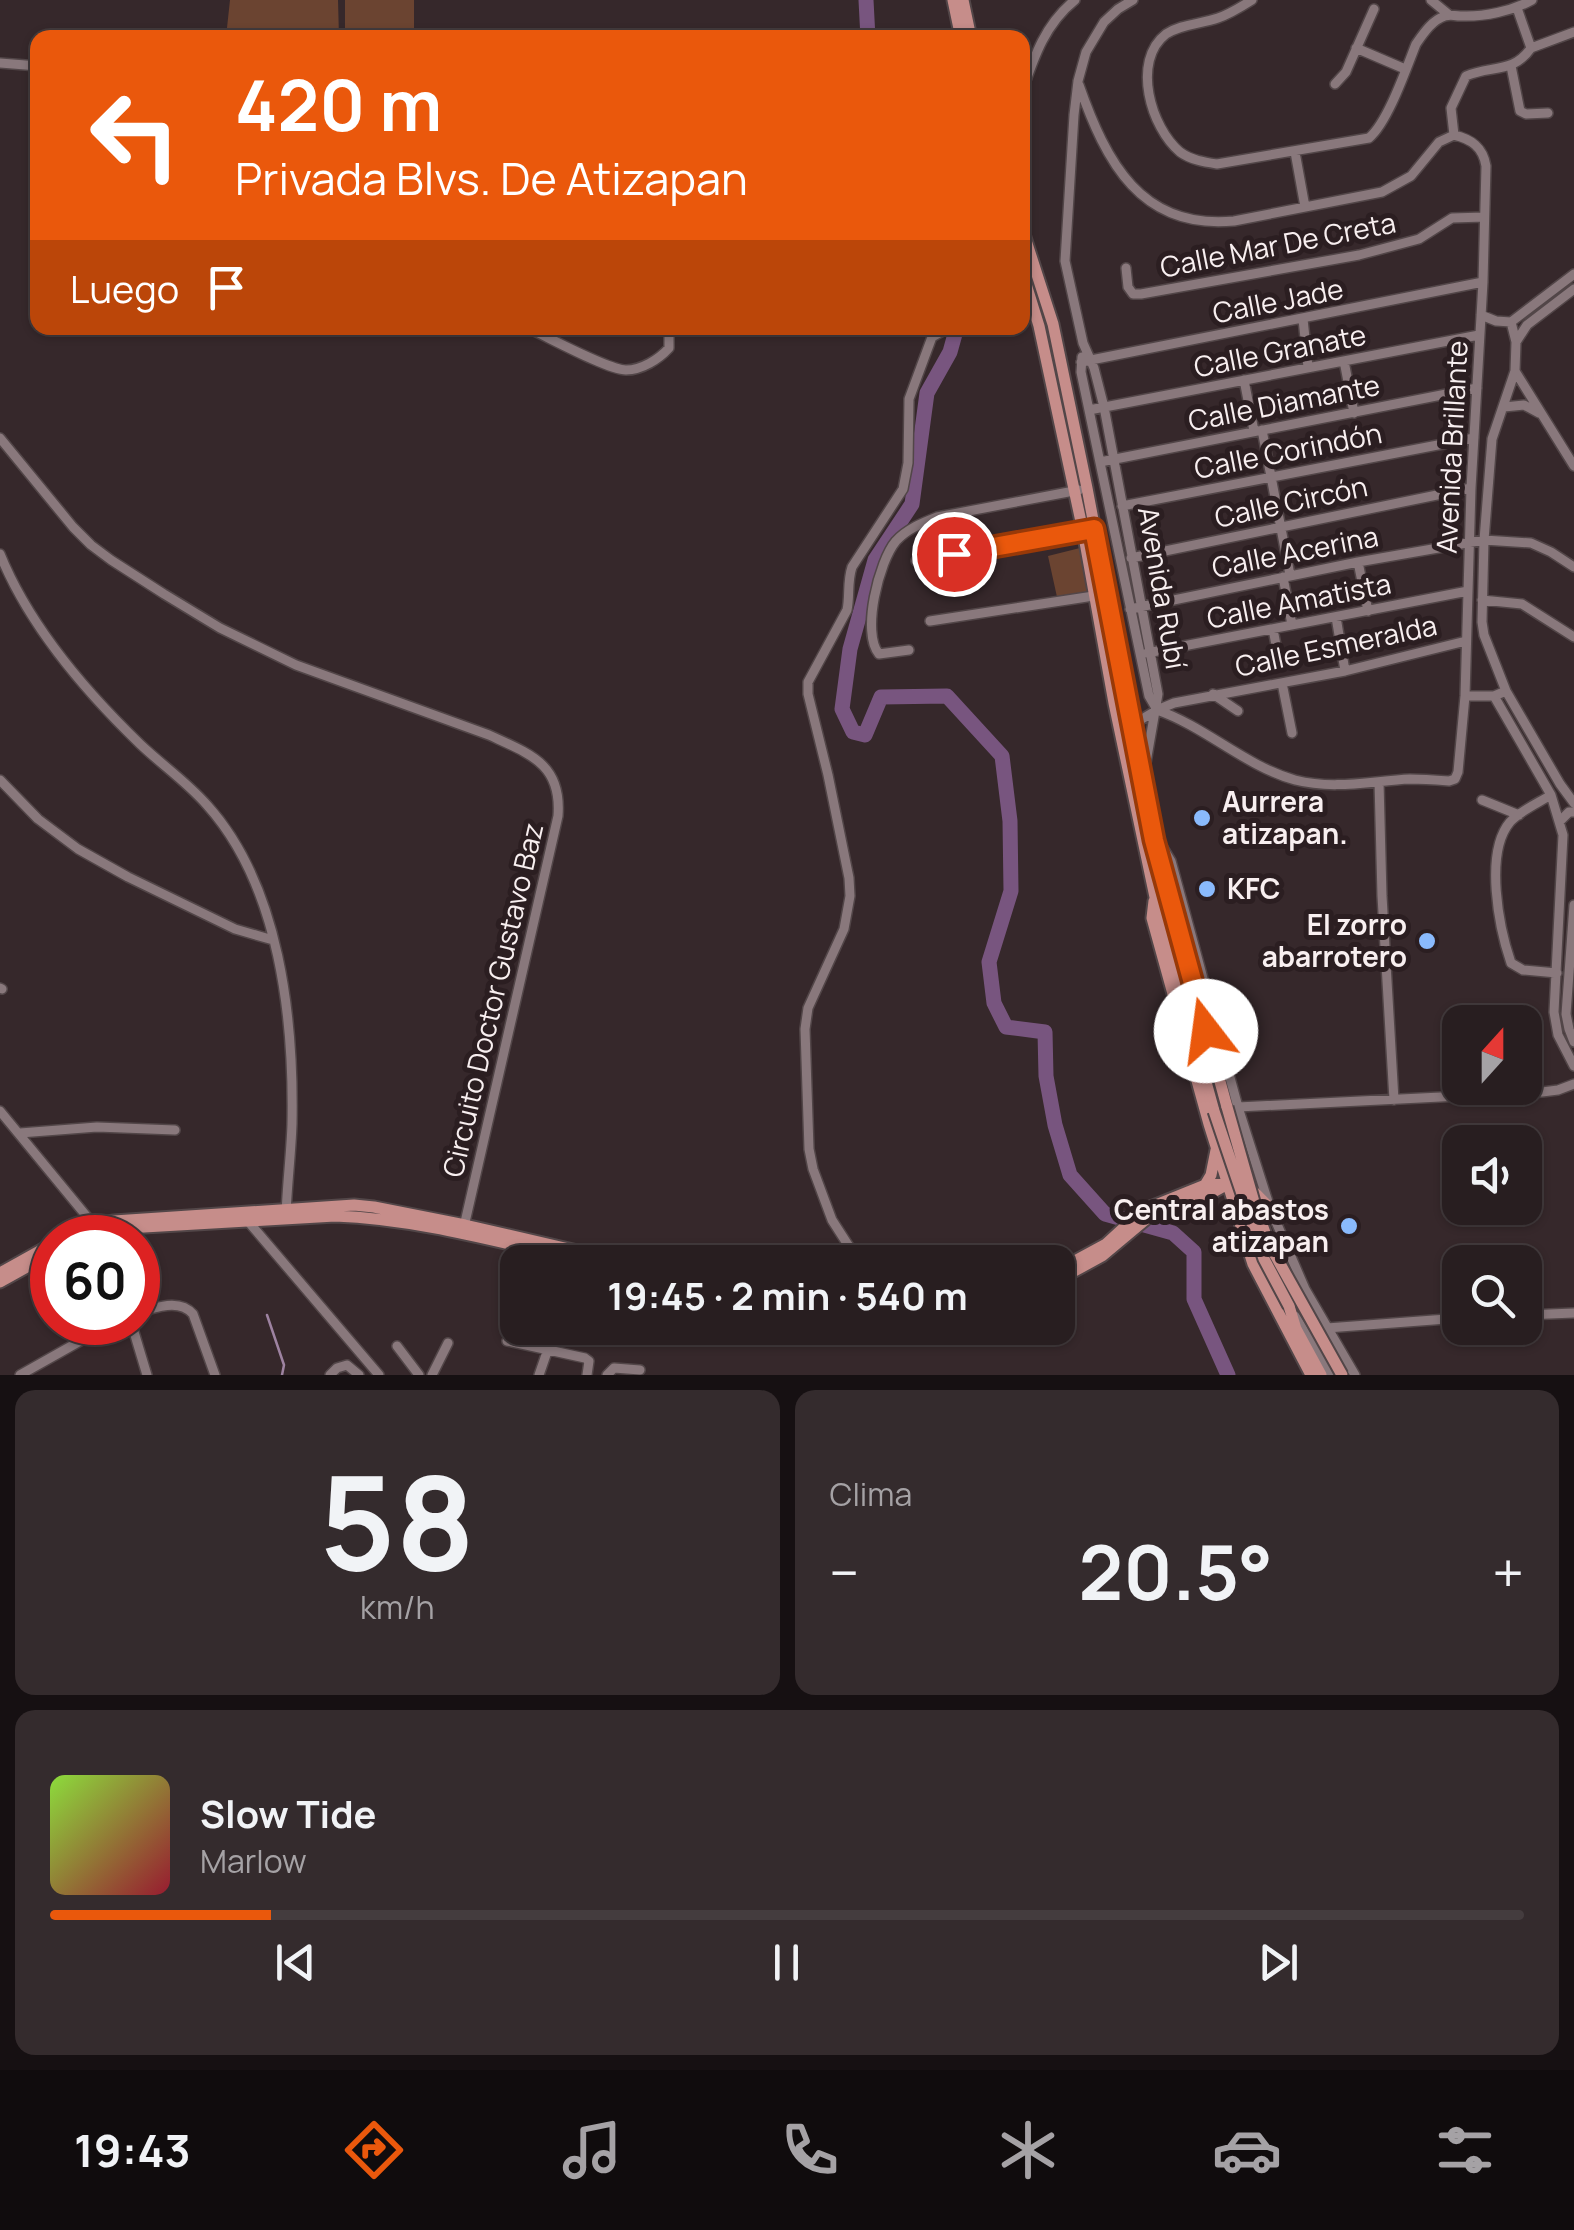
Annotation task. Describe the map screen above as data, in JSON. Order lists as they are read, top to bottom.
{
  "streets": {
    "street": [
      "Calle Mar De Creta",
      "Calle Jade",
      "Calle Granate",
      "Calle Diamante",
      "Avenida Brillante",
      "Calle Corindón",
      "Calle Circón",
      "Calle Acerina",
      "Avenida Rubí",
      "Calle Amatista",
      "Calle Esmeralda",
      "Circuito Doctor Gustavo Baz"
    ]
  },
  "crossings": [
    ["Calle Mar De Creta", "Avenida Brillante"],
    ["Calle Jade", "Avenida Brillante"],
    ["Calle Jade", "Avenida Rubí"],
    ["Calle Granate", "Avenida Brillante"],
    ["Calle Granate", "Avenida Rubí"],
    ["Calle Diamante", "Avenida Brillante"],
    ["Calle Diamante", "Avenida Rubí"],
    ["Avenida Brillante", "Calle Corindón"],
    ["Avenida Brillante", "Calle Circón"],
    ["Avenida Brillante", "Calle Acerina"],
    ["Avenida Brillante", "Calle Amatista"],
    ["Avenida Brillante", "Calle Esmeralda"],
    ["Calle Corindón", "Avenida Rubí"],
    ["Calle Circón", "Avenida Rubí"],
    ["Calle Acerina", "Avenida Rubí"],
    ["Avenida Rubí", "Calle Amatista"],
    ["Avenida Rubí", "Calle Esmeralda"]
  ],
  "places": [
    "Aurrera atizapan.",
    "KFC",
    "El zorro abarrotero",
    "Central abastos atizapan"
  ],
  "north": "top",
  "page": {
    "turn": ["420 m", "Privada Blvs. De Atizapan"],
    "then": "Luego",
    "limit": "60",
    "trip": "19:45 · 2 min · 540 m",
    "tile": [
      ["58", "km/h"],
      "Clima"
    ],
    "heat": ["−", "20.5°", "+"],
    "song": ["Slow Tide", "Marlow"],
    "tabs": "19:43"
  }
}
